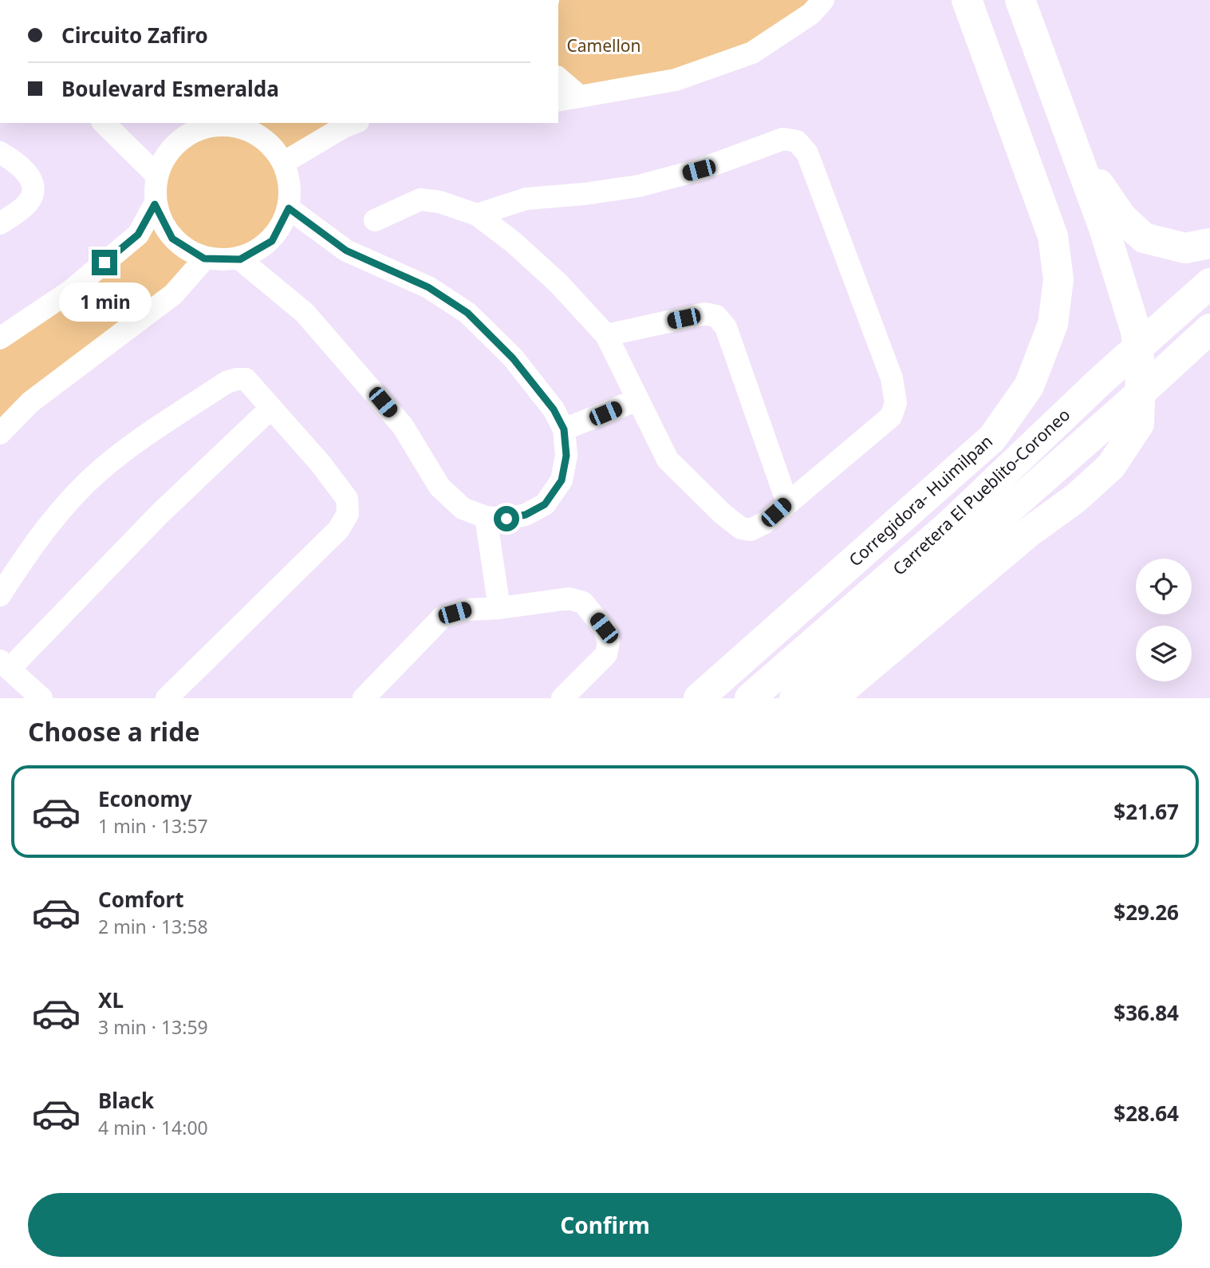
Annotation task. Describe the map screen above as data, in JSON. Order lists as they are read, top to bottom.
{
  "streets": {
    "main road": ["Carretera El Pueblito-Coroneo", "Corregidora- Huimilpan"]
  },
  "parks": ["Camellon"],
  "page": {
    "banner": ["Circuito Zafiro", "Boulevard Esmeralda"],
    "bubble": "1 min",
    "heading": "Choose a ride",
    "list": [
      {
        "name": "Economy",
        "note": "1 min · 13:57",
        "value": "$21.67"
      },
      {
        "name": "Comfort",
        "note": "2 min · 13:58",
        "value": "$29.26"
      },
      {
        "name": "XL",
        "note": "3 min · 13:59",
        "value": "$36.84"
      },
      {
        "name": "Black",
        "note": "4 min · 14:00",
        "value": "$28.64"
      }
    ],
    "buttons": "Confirm"
  }
}
